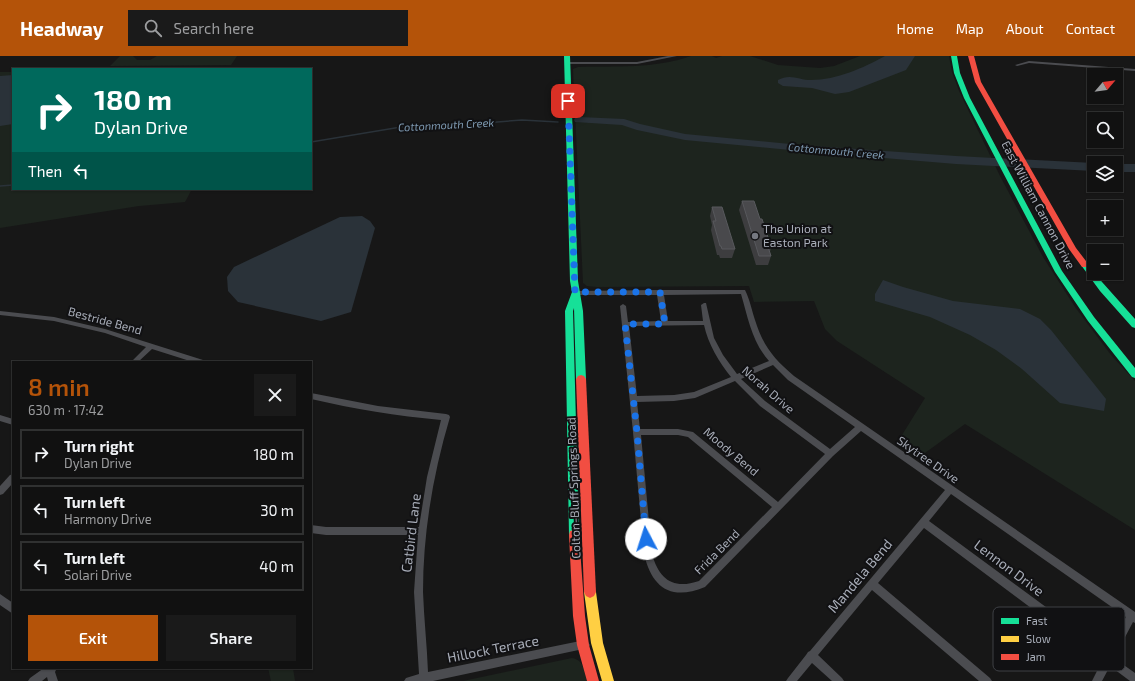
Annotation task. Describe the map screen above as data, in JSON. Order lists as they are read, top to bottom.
{
  "streets": {
    "street": [
      "East William Cannon Drive",
      "Bestride Bend",
      "Norah Drive",
      "Moody Bend",
      "Skytree Drive",
      "Colton-Bluff Springs Road",
      "Catbird Lane",
      "Frida Bend",
      "Lennon Drive",
      "Mandela Bend",
      "Hillock Terrace"
    ]
  },
  "crossings": [
    ["Norah Drive", "Frida Bend"],
    ["Moody Bend", "Frida Bend"],
    ["Skytree Drive", "Frida Bend"],
    ["Skytree Drive", "Mandela Bend"],
    ["Colton-Bluff Springs Road", "Hillock Terrace"],
    ["Catbird Lane", "Hillock Terrace"],
    ["Lennon Drive", "Mandela Bend"]
  ],
  "water": ["Cottonmouth Creek"],
  "places": ["The Union at Easton Park"],
  "legend": ["Fast", "Slow", "Jam"],
  "north": "top right",
  "page": {
    "header": "Headway",
    "search": "Search here",
    "nav": [
      "Home",
      "Map",
      "About",
      "Contact"
    ],
    "map_buttons": ["+", "−"],
    "turn": ["180 m", "Dylan Drive"],
    "then": "Then",
    "heading": ["8 min", "630 m · 17:42"],
    "list": [
      {
        "name": "Turn right",
        "note": "Dylan Drive",
        "value": "180 m"
      },
      {
        "name": "Turn left",
        "note": "Harmony Drive",
        "value": "30 m"
      },
      {
        "name": "Turn left",
        "note": "Solari Drive",
        "value": "40 m"
      }
    ],
    "buttons": ["Exit", "Share"]
  }
}
